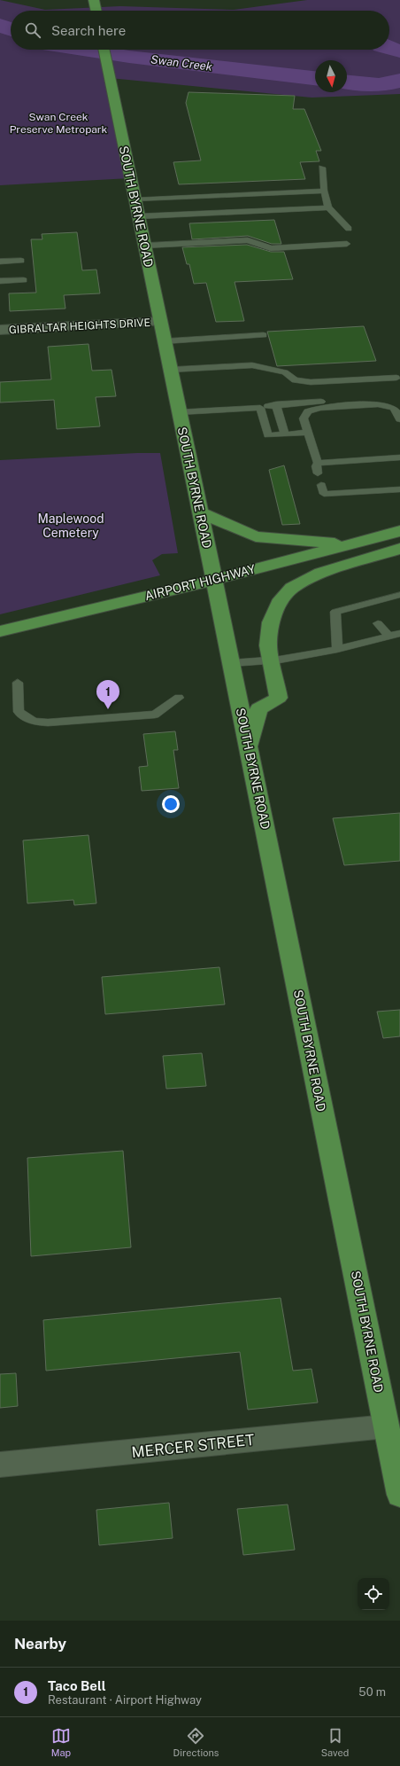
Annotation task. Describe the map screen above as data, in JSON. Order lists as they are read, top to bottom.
{
  "streets": {
    "main road": ["SOUTH BYRNE ROAD", "AIRPORT HIGHWAY"],
    "street": ["GIBRALTAR HEIGHTS DRIVE", "MERCER STREET"]
  },
  "crossings": [
    ["SOUTH BYRNE ROAD", "GIBRALTAR HEIGHTS DRIVE"],
    ["SOUTH BYRNE ROAD", "AIRPORT HIGHWAY"],
    ["SOUTH BYRNE ROAD", "MERCER STREET"]
  ],
  "water": ["Swan Creek"],
  "parks": ["Swan Creek Preserve Metropark", "Maplewood Cemetery"],
  "north": "bottom",
  "page": {
    "search": "Search here",
    "pins": "1",
    "heading": "Nearby",
    "list": [
      {
        "mark": "1",
        "name": "Taco Bell",
        "note": "Restaurant · Airport Highway",
        "value": "50 m"
      }
    ],
    "nav": ["Map", "Directions", "Saved"]
  }
}
